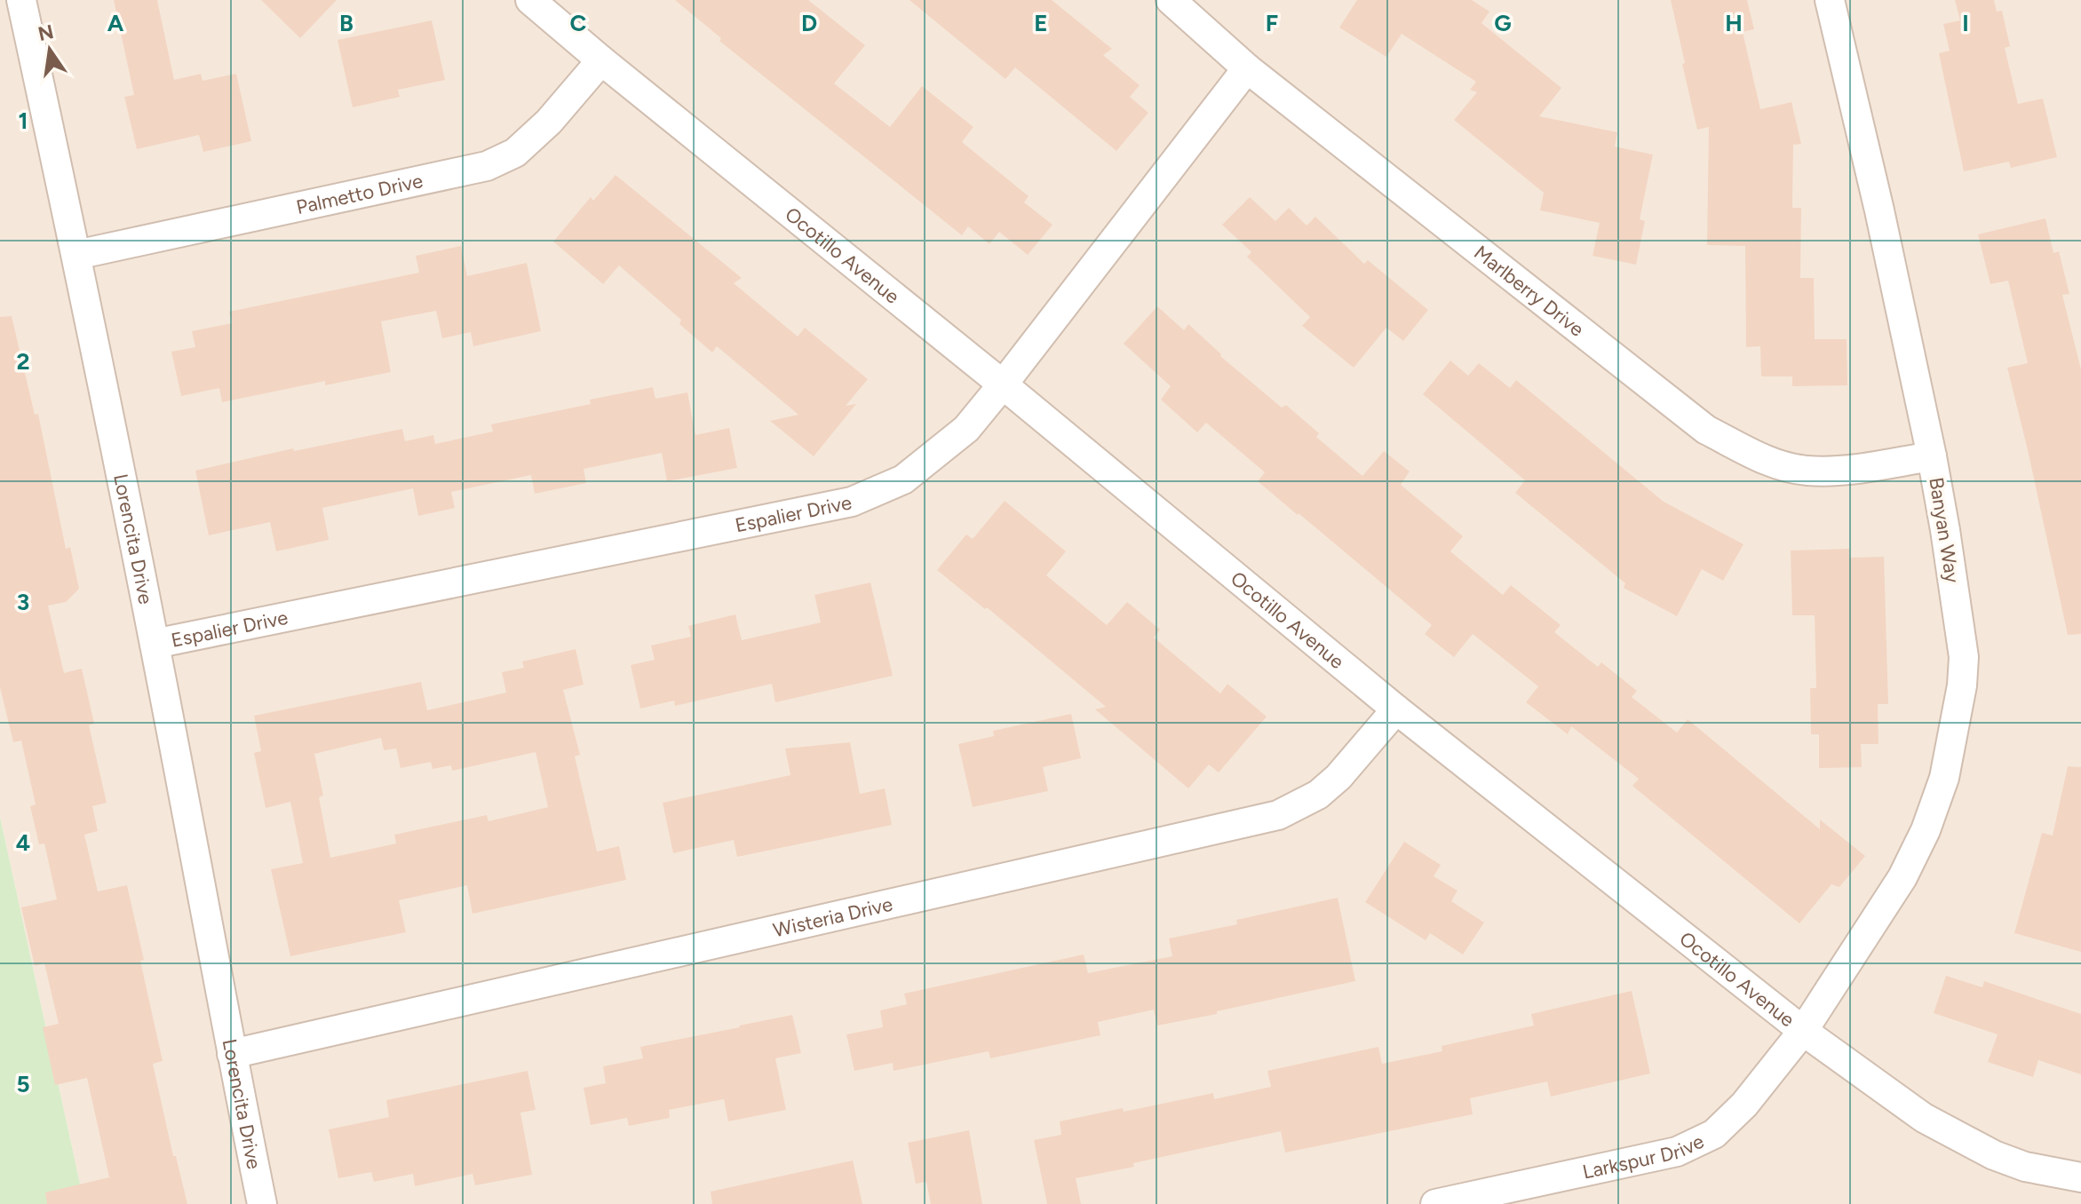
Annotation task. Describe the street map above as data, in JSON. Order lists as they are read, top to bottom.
{
  "streets": {
    "street": [
      "Palmetto Drive",
      "Ocotillo Avenue",
      "Marlberry Drive",
      "Espalier Drive",
      "Banyan Way",
      "Lorencita Drive",
      "Wisteria Drive",
      "Larkspur Drive"
    ]
  },
  "crossings": [
    ["Palmetto Drive", "Ocotillo Avenue"],
    ["Palmetto Drive", "Lorencita Drive"],
    ["Ocotillo Avenue", "Espalier Drive"],
    ["Ocotillo Avenue", "Banyan Way"],
    ["Ocotillo Avenue", "Wisteria Drive"],
    ["Ocotillo Avenue", "Larkspur Drive"],
    ["Marlberry Drive", "Espalier Drive"],
    ["Marlberry Drive", "Banyan Way"],
    ["Espalier Drive", "Lorencita Drive"],
    ["Banyan Way", "Larkspur Drive"],
    ["Lorencita Drive", "Wisteria Drive"]
  ],
  "north": "top",
  "grid": {
    "columns": [
      "A",
      "B",
      "C",
      "D",
      "E",
      "F",
      "G",
      "H",
      "I"
    ],
    "rows": [
      "1",
      "2",
      "3",
      "4",
      "5"
    ]
  }
}
